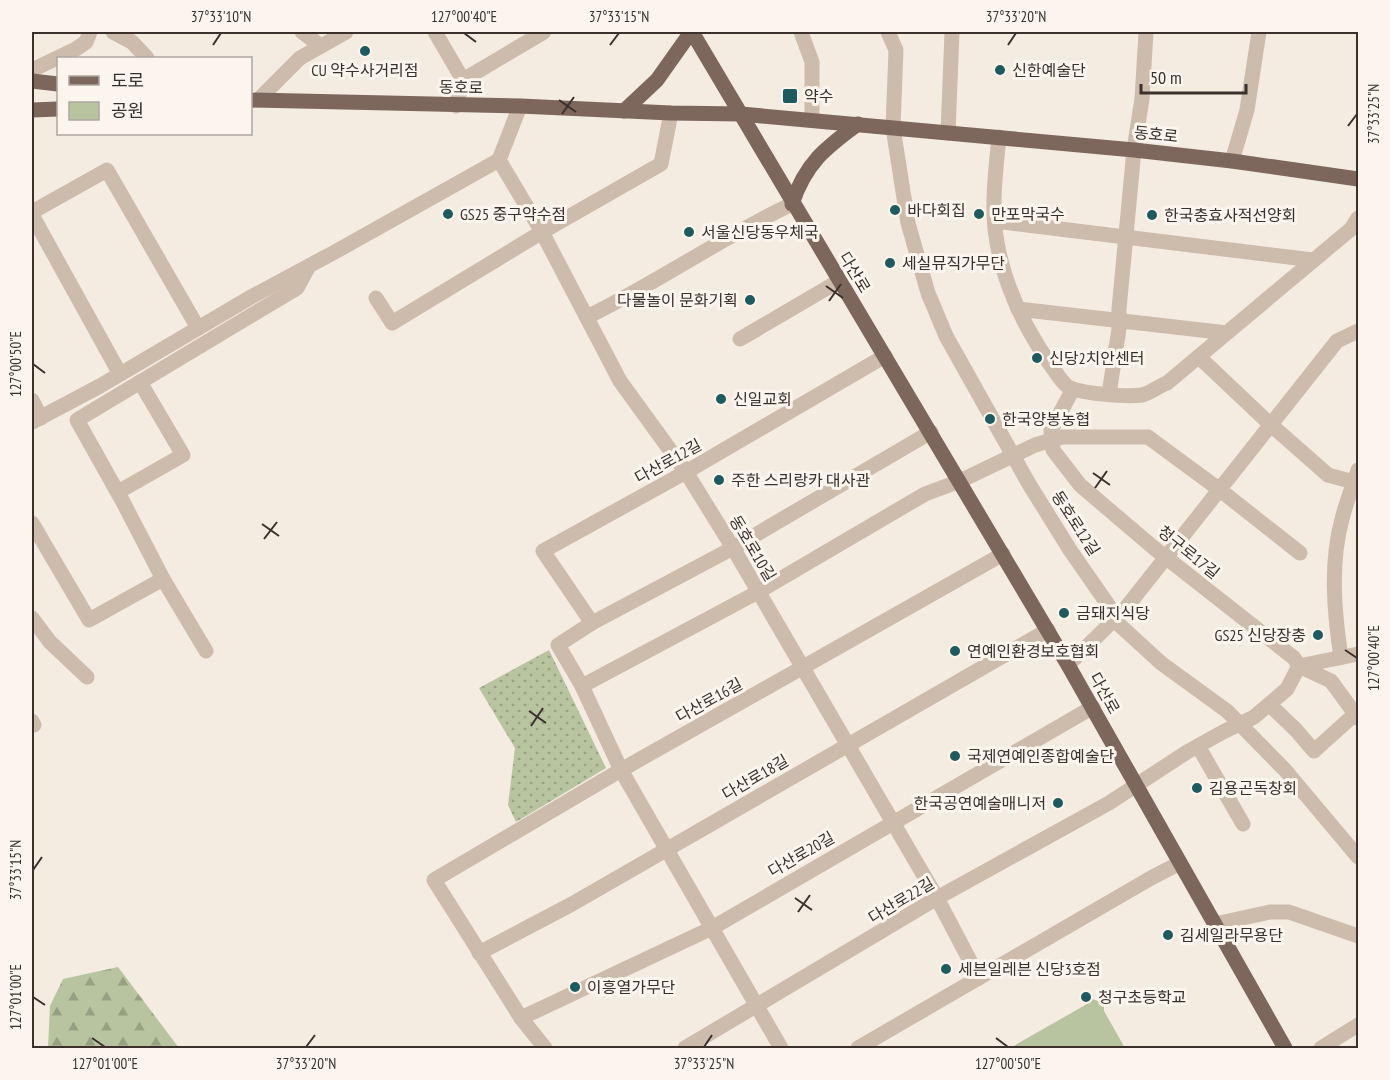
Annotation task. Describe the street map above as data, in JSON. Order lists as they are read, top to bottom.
{
  "streets": {
    "main road": ["동호로", "다산로"],
    "street": [
      "다산로12길",
      "동호로12길",
      "동호로10길",
      "청구로17길",
      "다산로16길",
      "다산로18길",
      "다산로20길",
      "다산로22길"
    ]
  },
  "crossings": [
    ["동호로", "다산로"],
    ["동호로", "동호로12길"],
    ["다산로", "다산로12길"],
    ["다산로", "다산로16길"],
    ["다산로", "다산로18길"],
    ["다산로", "다산로20길"],
    ["다산로", "다산로22길"],
    ["다산로12길", "동호로10길"],
    ["동호로12길", "다산로22길"],
    ["동호로10길", "다산로16길"],
    ["동호로10길", "다산로18길"],
    ["동호로10길", "다산로20길"],
    ["동호로10길", "다산로22길"],
    ["청구로17길", "다산로22길"],
    ["다산로16길", "다산로18길"]
  ],
  "places": {
    "other": [
      "CU 약수사거리점",
      "신한예술단",
      "바다회집",
      "GS25 중구약수점",
      "만포막국수",
      "한국충효사적선양회",
      "서울신당동우체국",
      "세실뮤직가무단",
      "다물놀이 문화기획",
      "신당2치안센터",
      "신일교회",
      "한국양봉농협",
      "주한 스리랑카 대사관",
      "금돼지식당",
      "GS25 신당장충",
      "연예인환경보호협회",
      "국제연예인종합예술단",
      "김용곤독창회",
      "한국공연예술매니저",
      "김세일라무용단",
      "세븐일레븐 신당3호점",
      "이흥열가무단",
      "청구초등학교"
    ],
    "transit": ["약수"]
  },
  "legend": ["도로", "공원"],
  "scale_bar": "50 m",
  "coordinates": [
    "37°33'10\"N",
    "127°00'40\"E",
    "37°33'15\"N",
    "37°33'20\"N",
    "37°33'25\"N",
    "127°00'50\"E",
    "127°01'00\"E"
  ]
}
